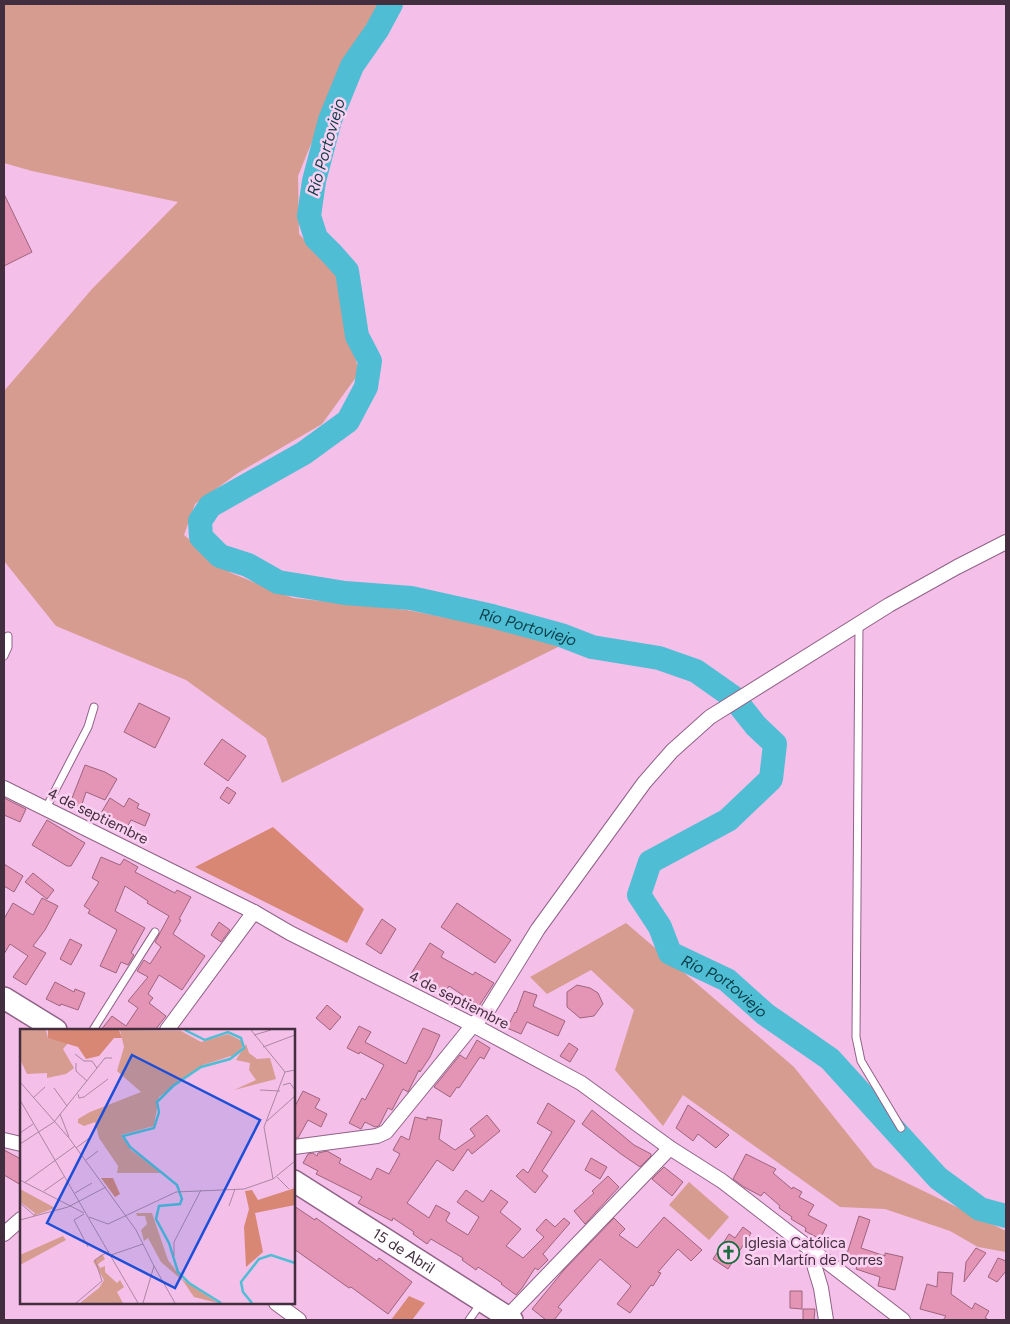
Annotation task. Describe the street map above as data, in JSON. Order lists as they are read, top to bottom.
{
  "streets": {
    "main road": ["15 de Abril"],
    "street": ["4 de septiembre"]
  },
  "water": ["Río Portoviejo"],
  "places": {
    "church": ["Iglesia Católica San Martín de Porres"]
  }
}
